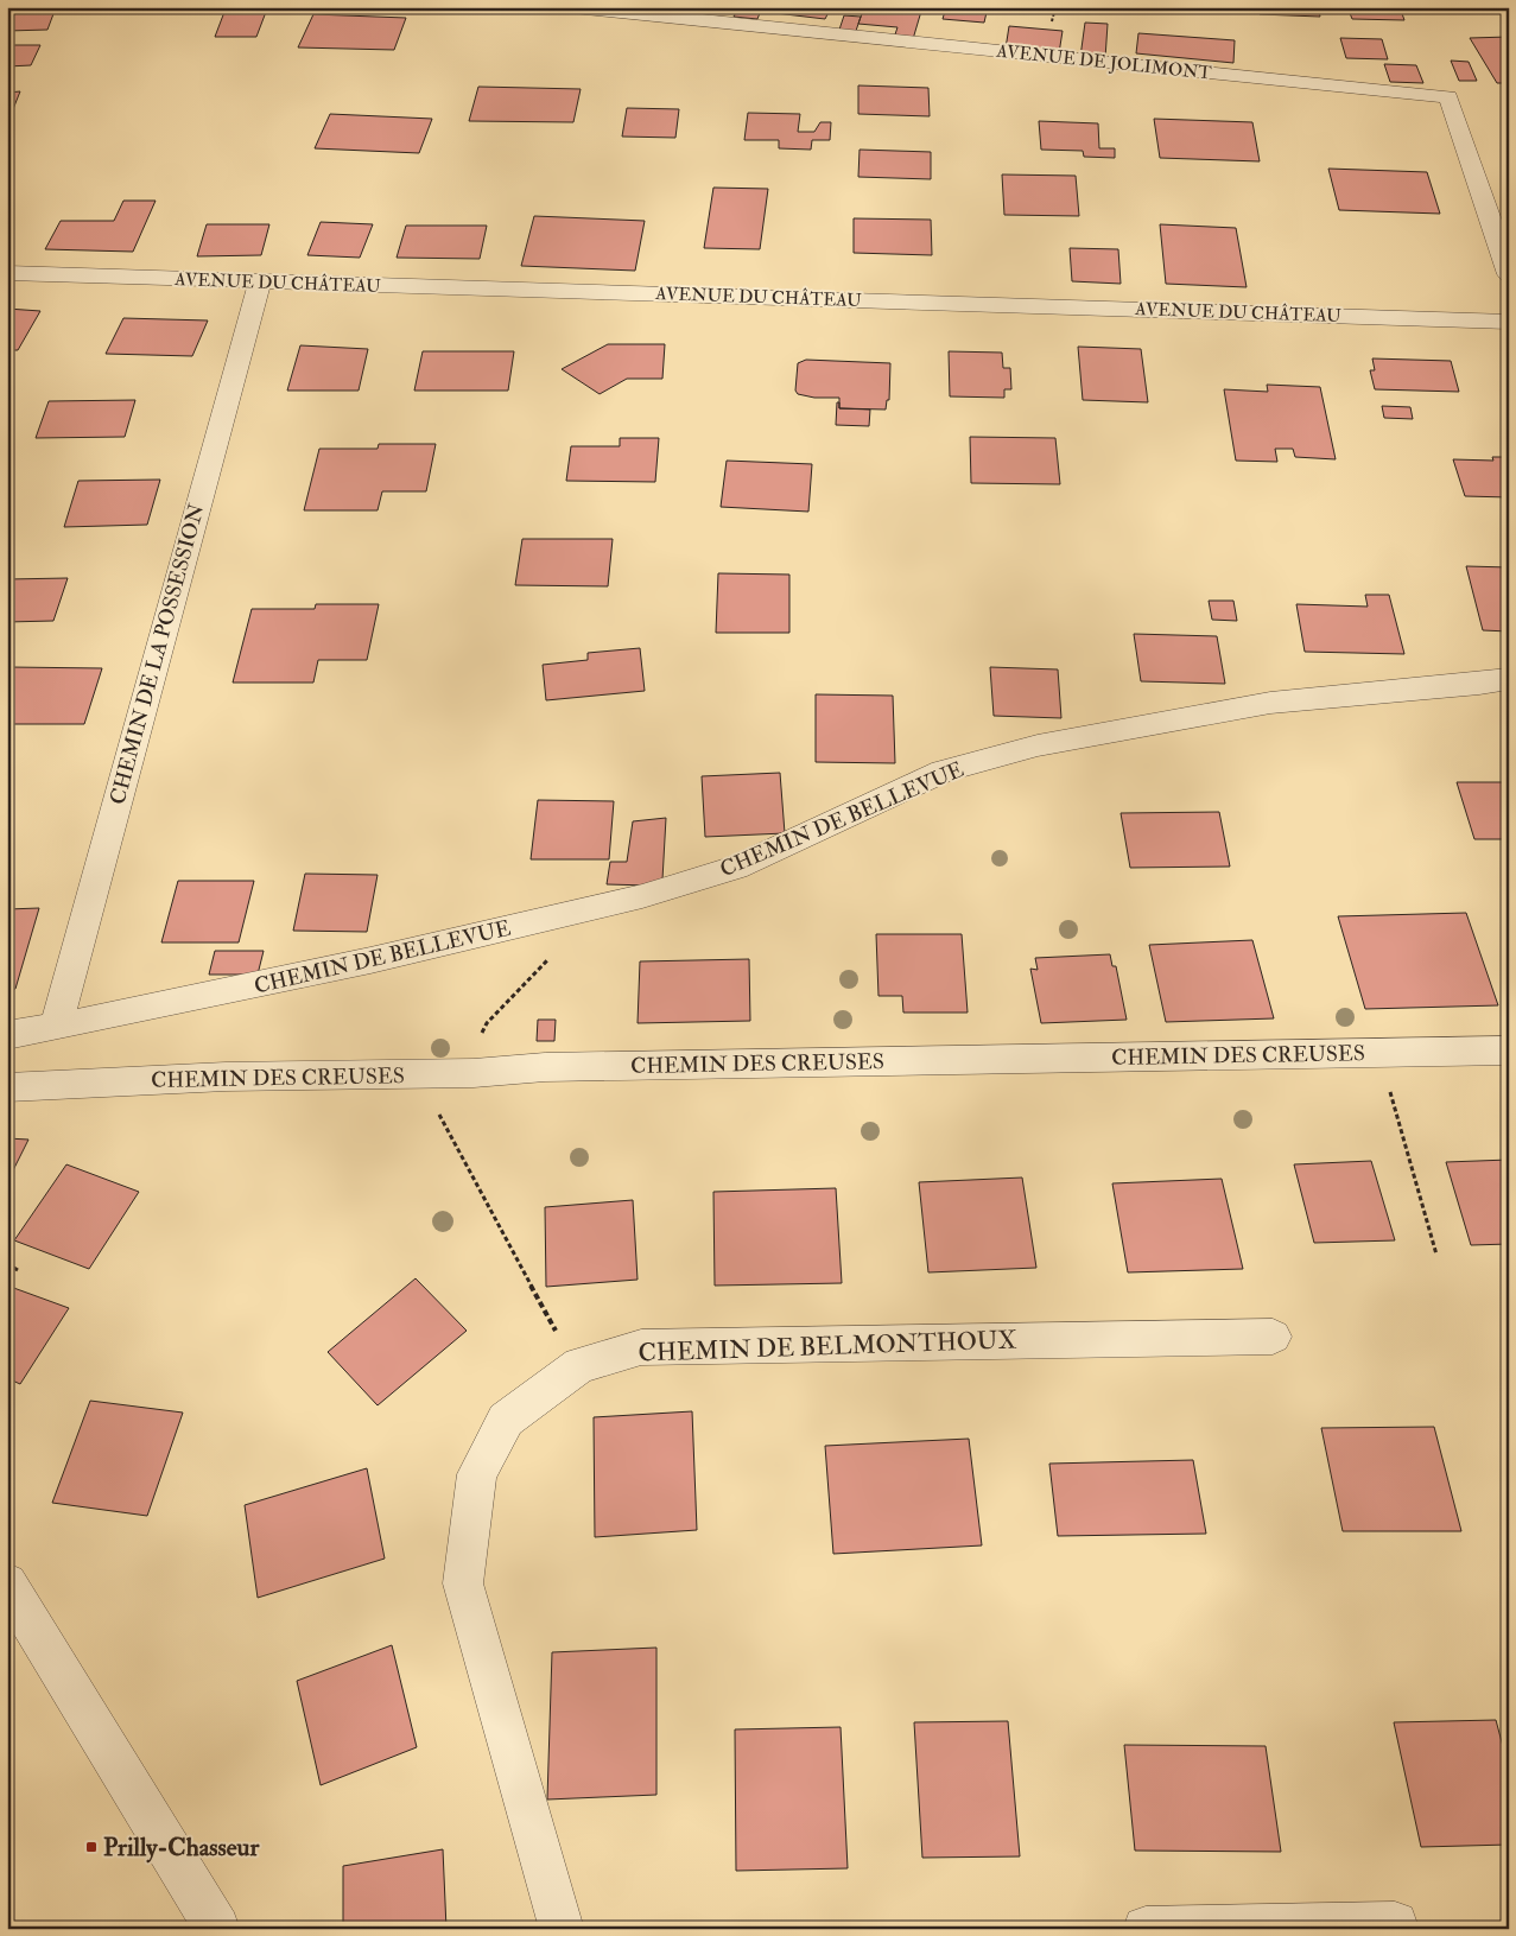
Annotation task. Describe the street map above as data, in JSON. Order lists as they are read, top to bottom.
{
  "streets": {
    "street": [
      "AVENUE DE JOLIMONT",
      "AVENUE DU CHÂTEAU",
      "CHEMIN DE LA POSSESSION",
      "CHEMIN DE BELLEVUE",
      "CHEMIN DES CREUSES",
      "CHEMIN DE BELMONTHOUX"
    ]
  },
  "crossings": [
    ["AVENUE DU CHÂTEAU", "CHEMIN DE LA POSSESSION"],
    ["CHEMIN DE LA POSSESSION", "CHEMIN DE BELLEVUE"]
  ],
  "places": {
    "transit": ["Prilly-Chasseur"]
  }
}
